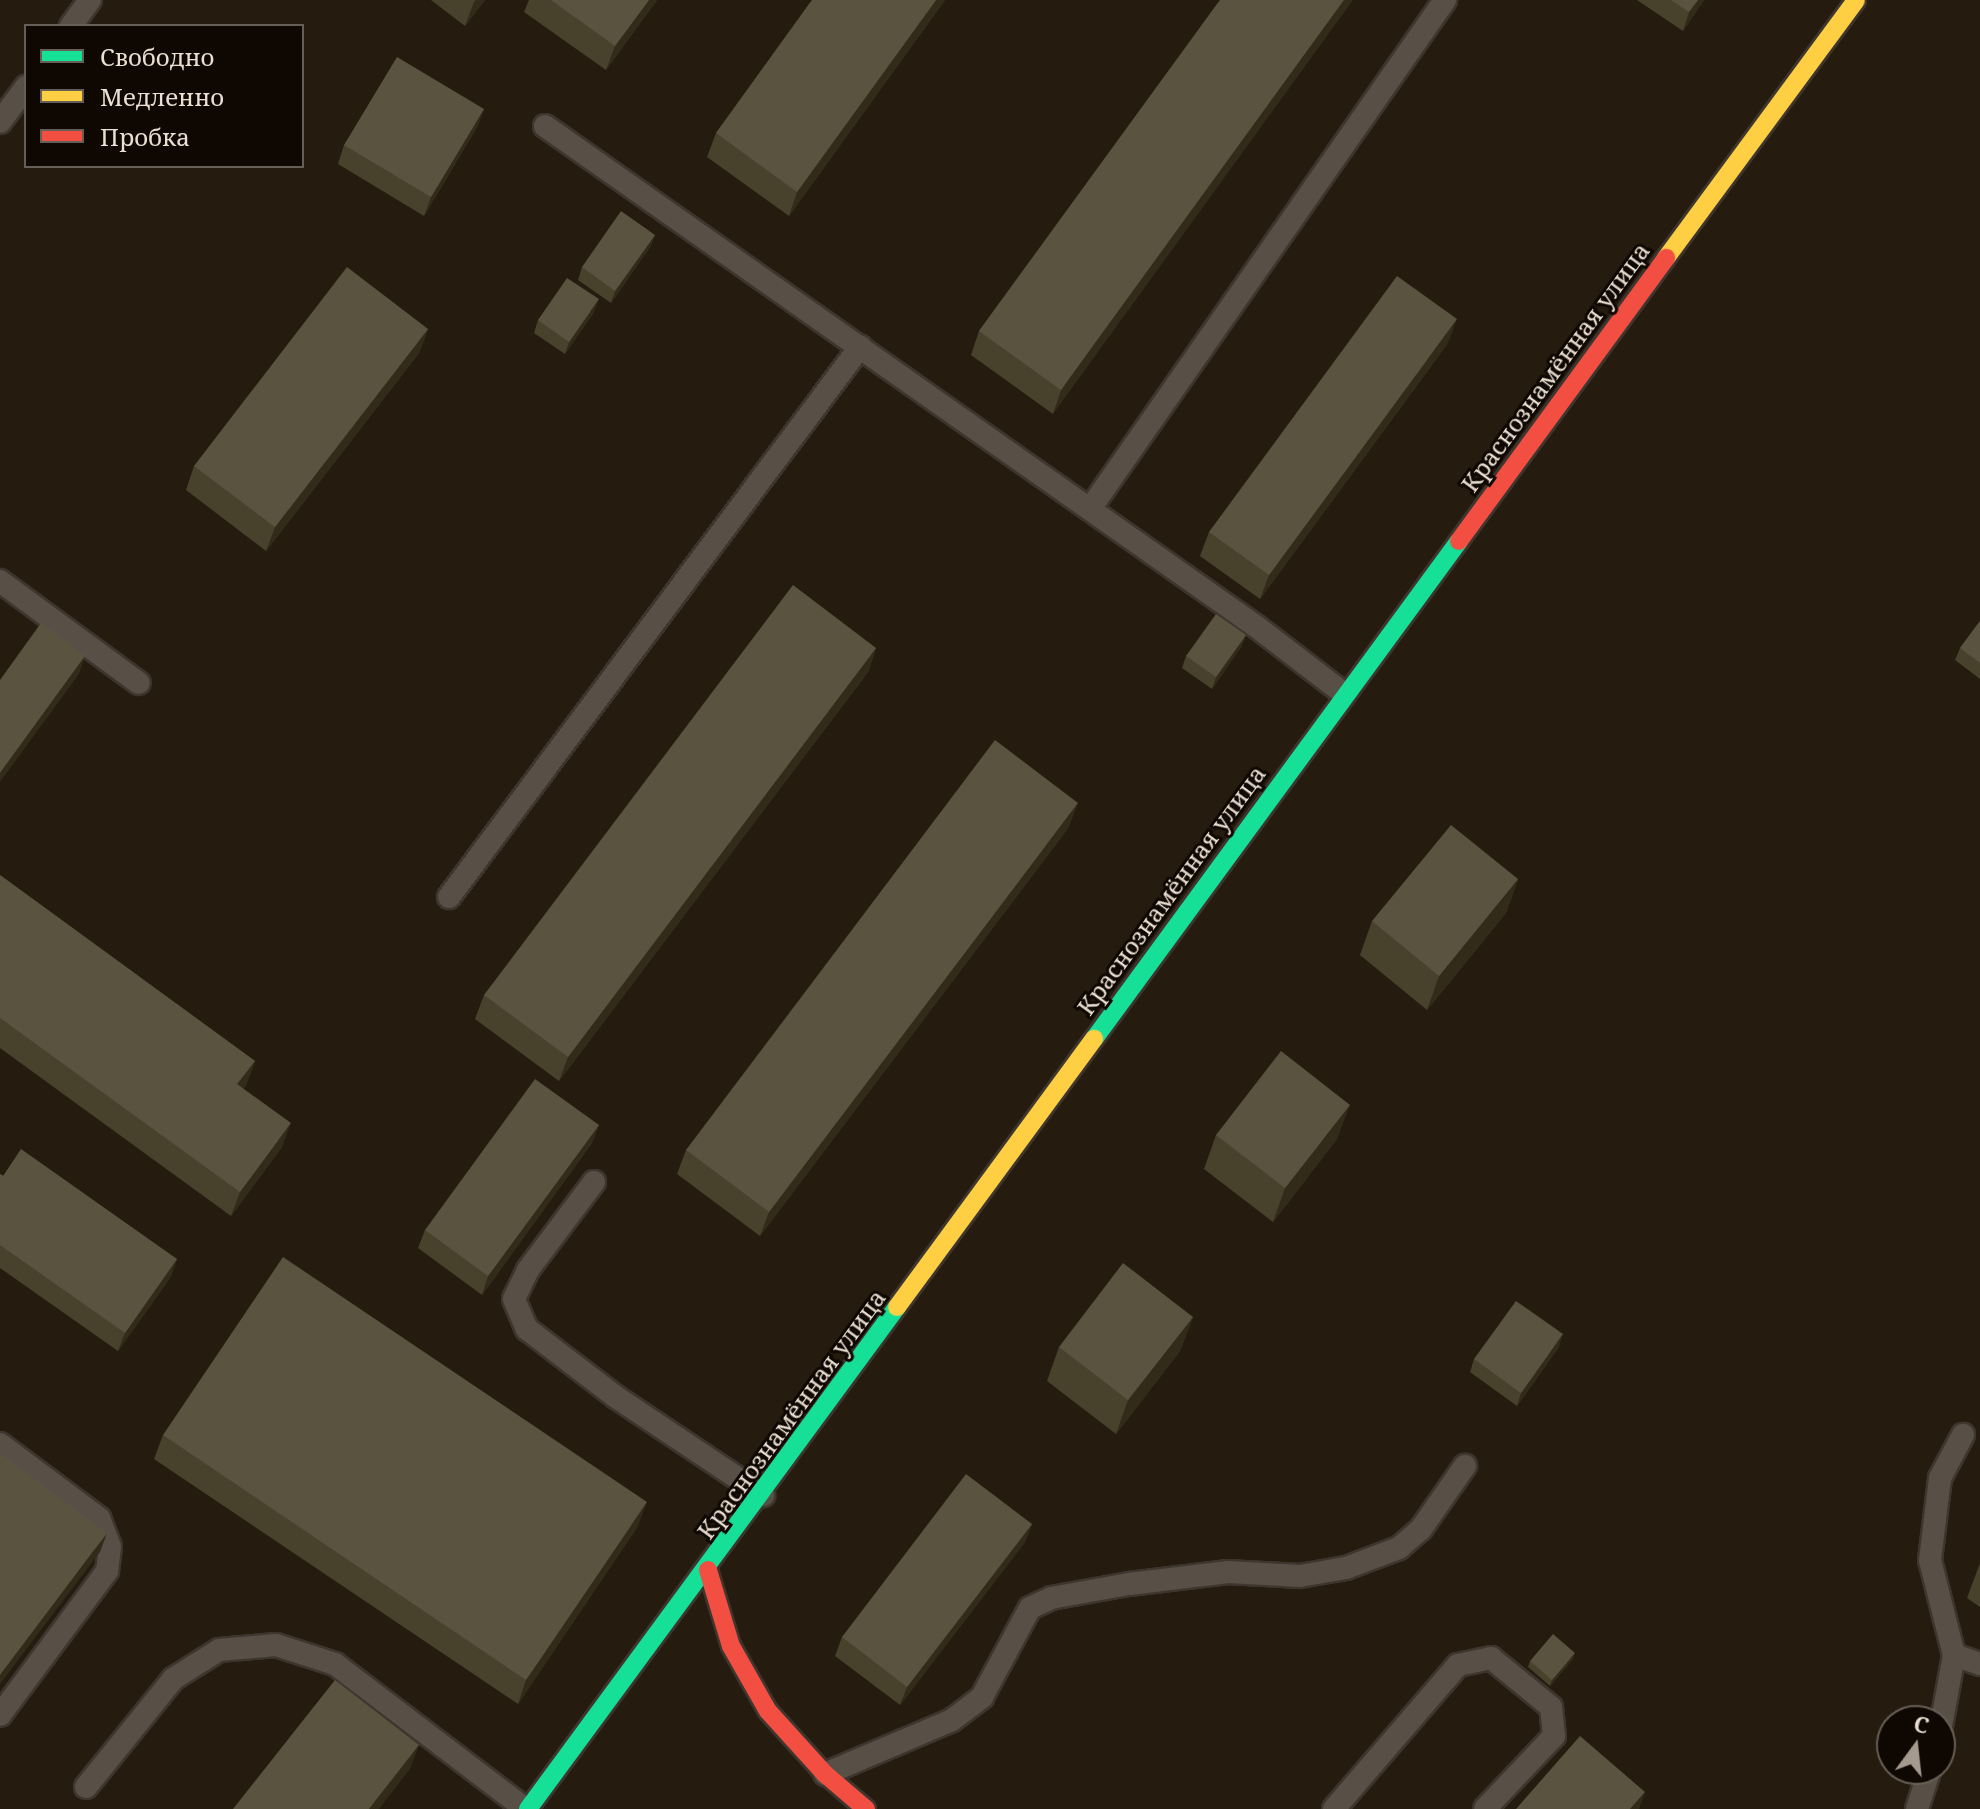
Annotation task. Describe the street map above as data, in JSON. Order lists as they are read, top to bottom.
{
  "streets": {
    "main road": ["Краснознамённая улица"]
  },
  "legend": ["Свободно", "Медленно", "Пробка"],
  "north": "top"
}
